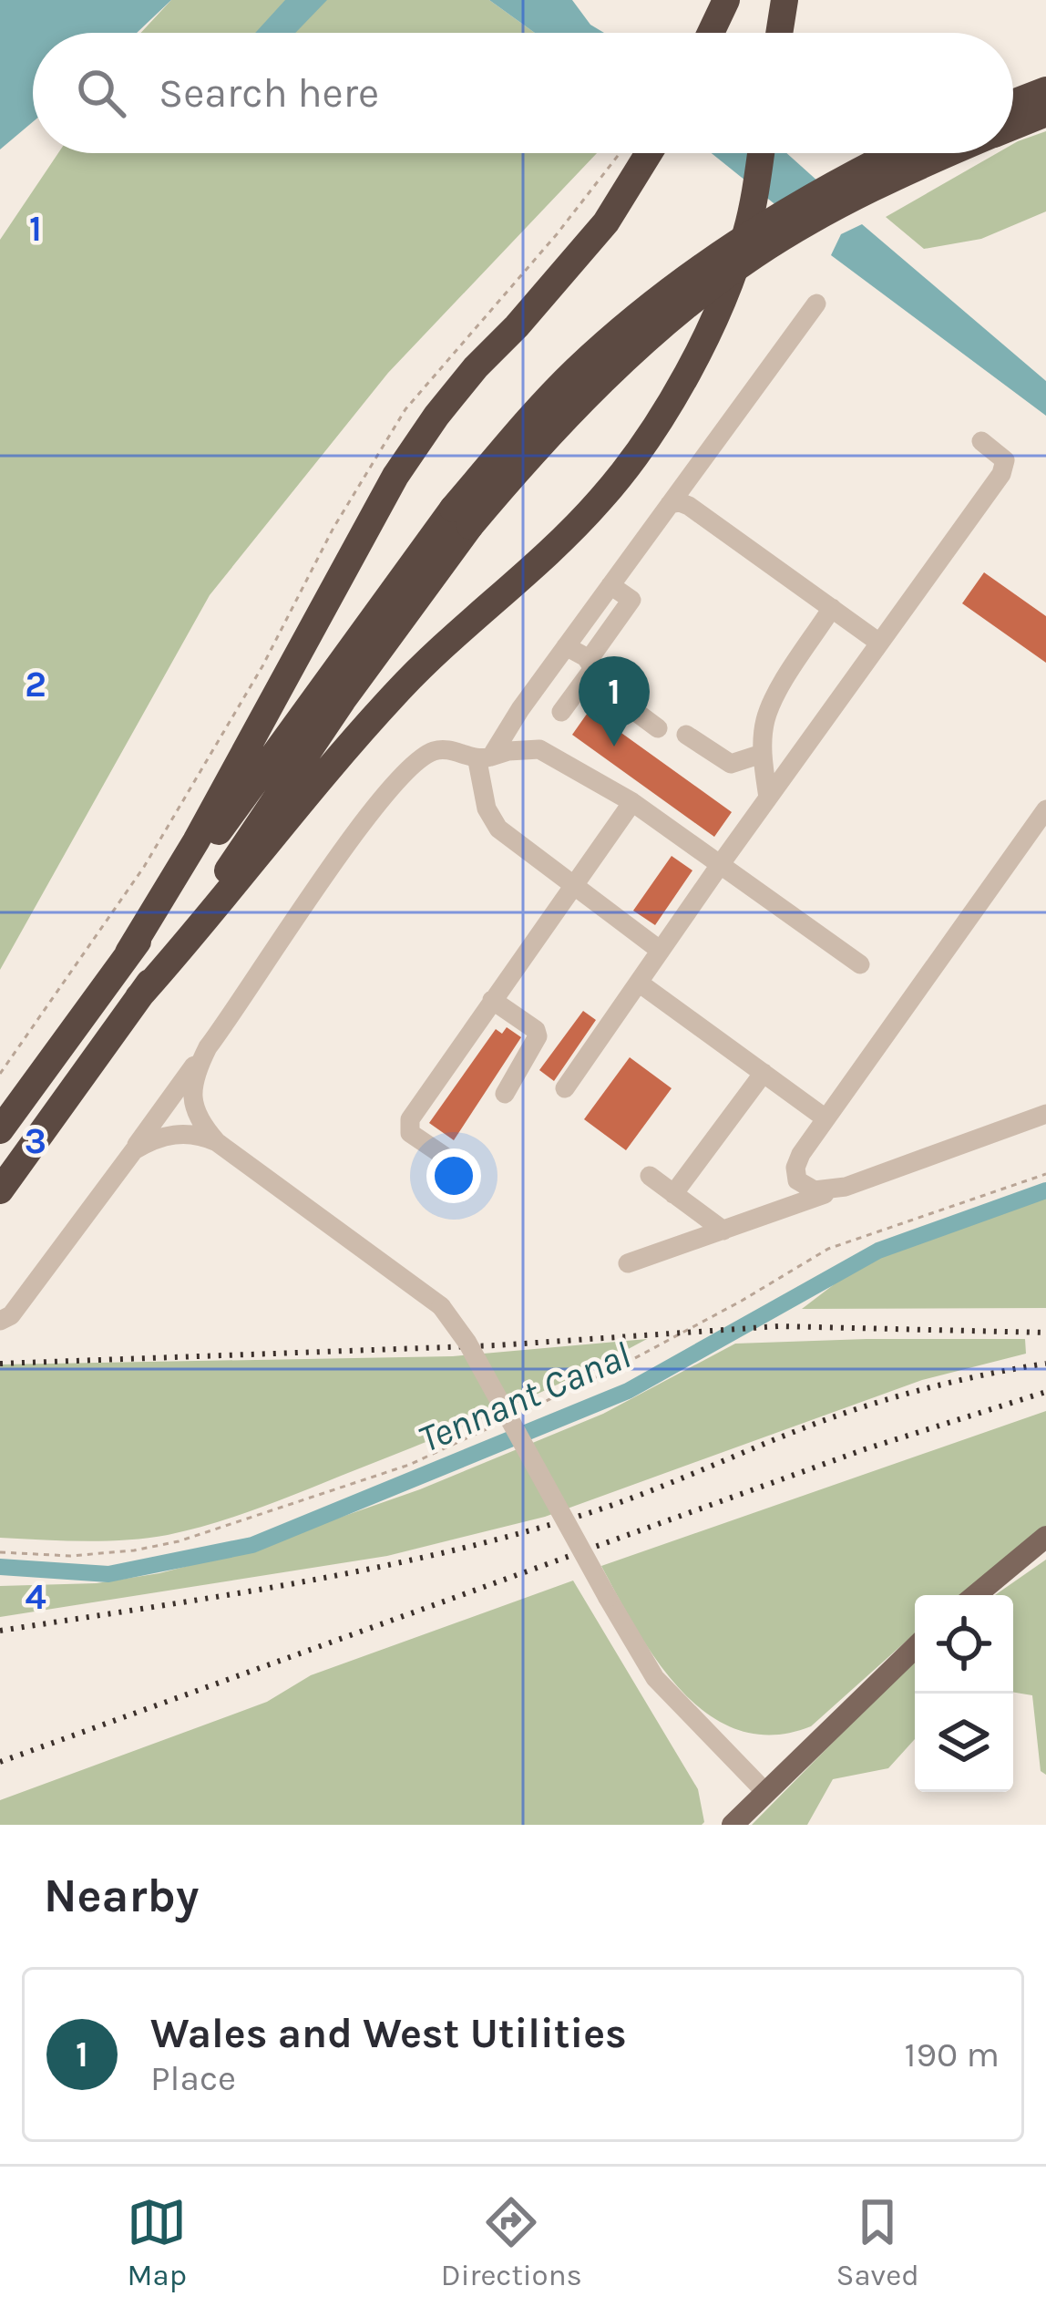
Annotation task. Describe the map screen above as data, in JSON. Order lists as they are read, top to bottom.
{
  "water": ["Tennant Canal"],
  "page": {
    "search": "Search here",
    "pins": "1",
    "heading": "Nearby",
    "list": [
      {
        "mark": "1",
        "name": "Wales and West Utilities",
        "note": "Place",
        "value": "190 m"
      }
    ],
    "nav": ["Map", "Directions", "Saved"]
  },
  "grid": {
    "rows": [
      "1",
      "2",
      "3",
      "4"
    ]
  }
}
